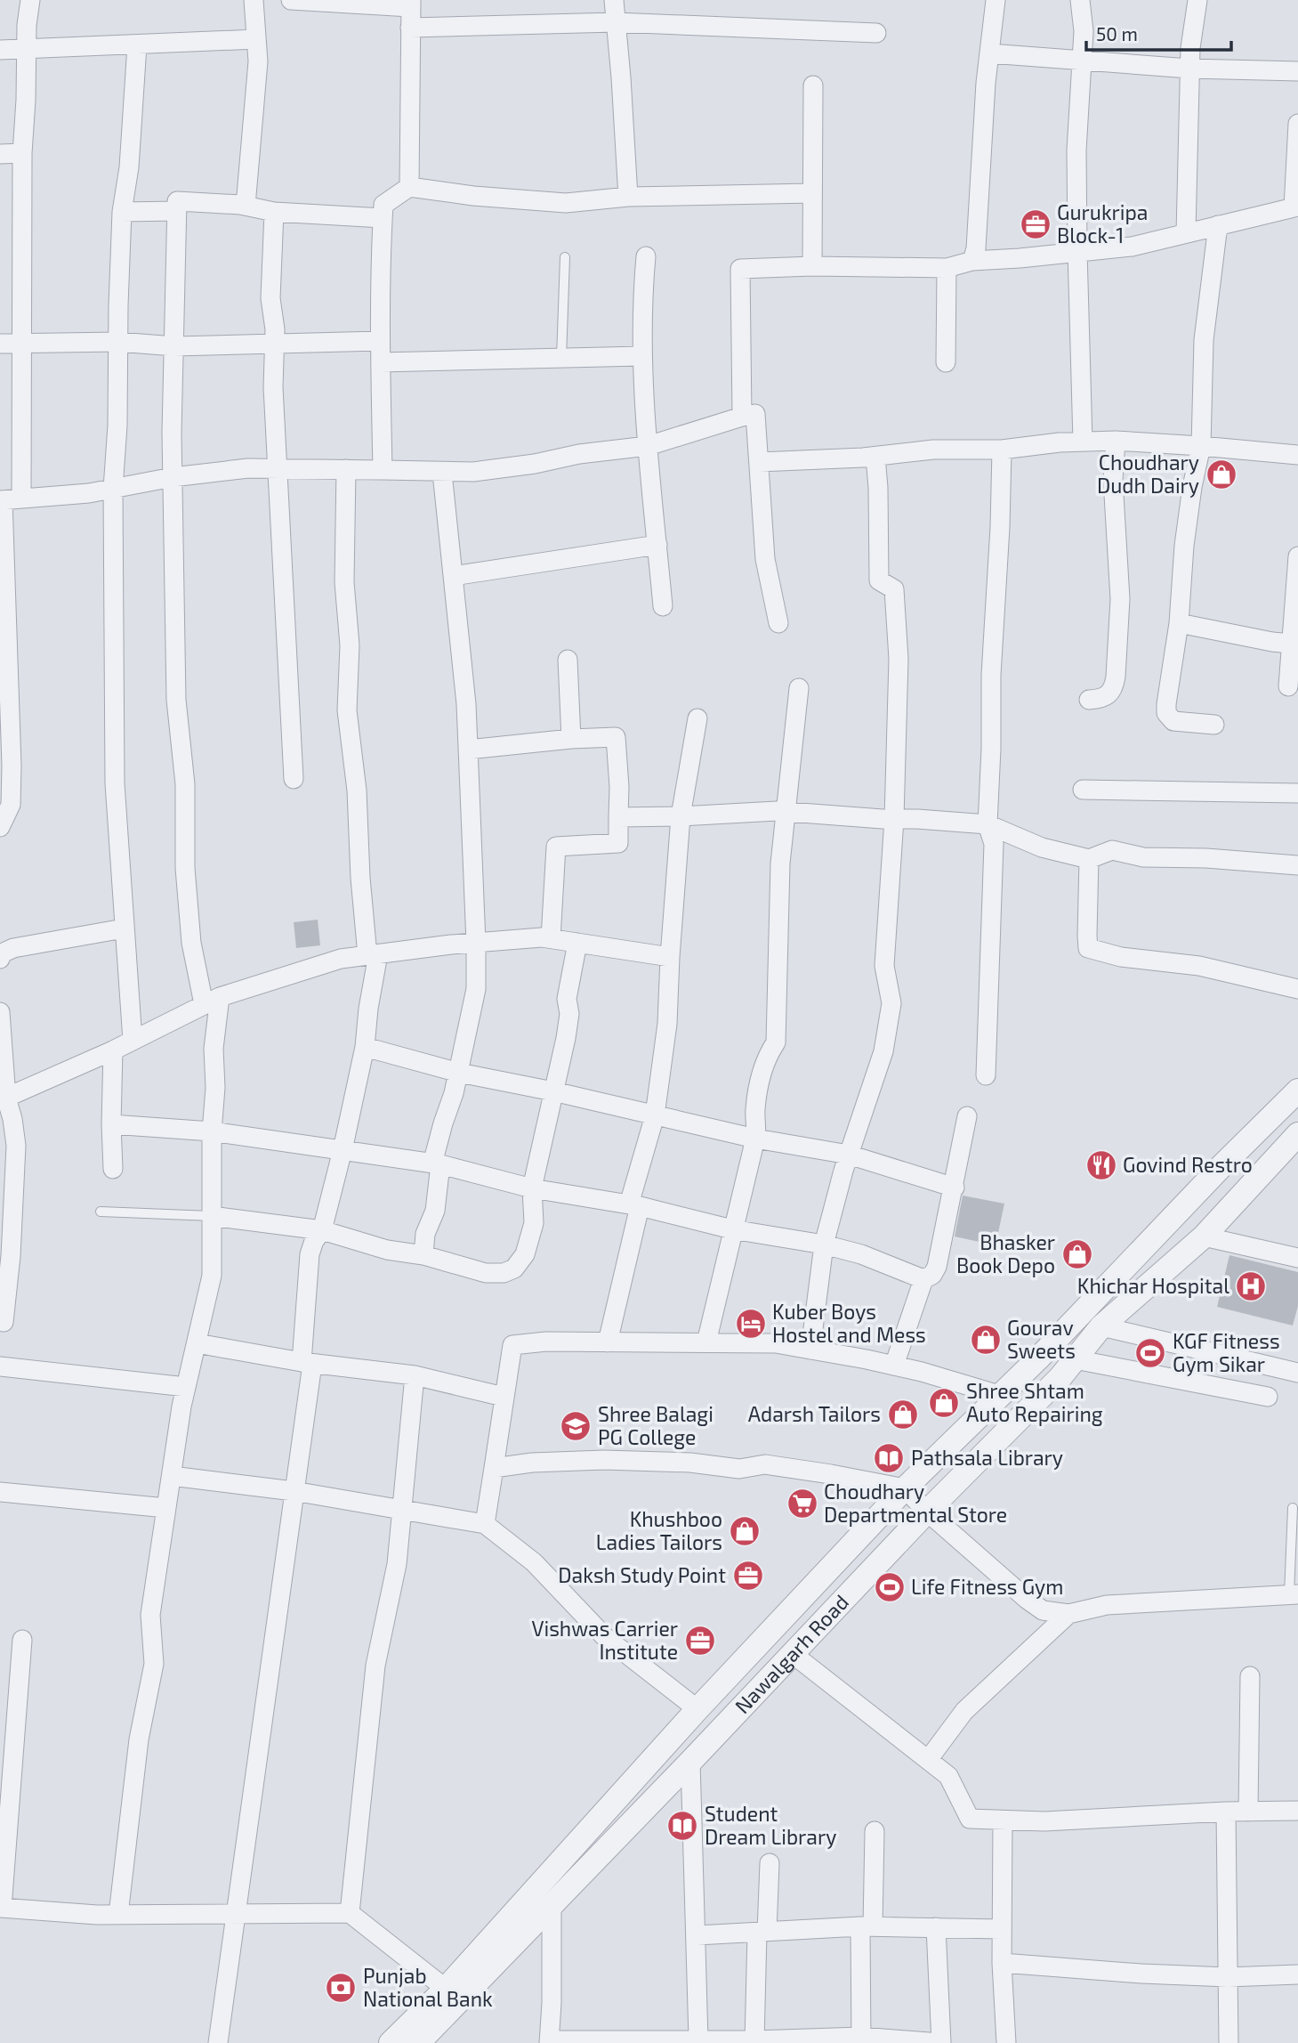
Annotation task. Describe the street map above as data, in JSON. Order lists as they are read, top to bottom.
{
  "streets": {
    "street": ["Nawalgarh Road"]
  },
  "places": {
    "office": ["Gurukripa Block-1", "Daksh Study Point", "Vishwas Carrier Institute"],
    "shop": [
      "Choudhary Dudh Dairy",
      "Bhasker Book Depo",
      "Gourav Sweets",
      "Shree Shtam Auto Repairing",
      "Adarsh Tailors",
      "Khushboo Ladies Tailors"
    ],
    "restaurant": ["Govind Restro"],
    "hospital": ["Khichar Hospital"],
    "hotel": ["Kuber Boys Hostel and Mess"],
    "sports": ["KGF Fitness Gym Sikar", "Life Fitness Gym"],
    "school or university": ["Shree Balagi PG College"],
    "library": ["Pathsala Library", "Student Dream Library"],
    "supermarket": ["Choudhary Departmental Store"],
    "bank": ["Punjab National Bank"]
  },
  "scale_bar": "50 m"
}
